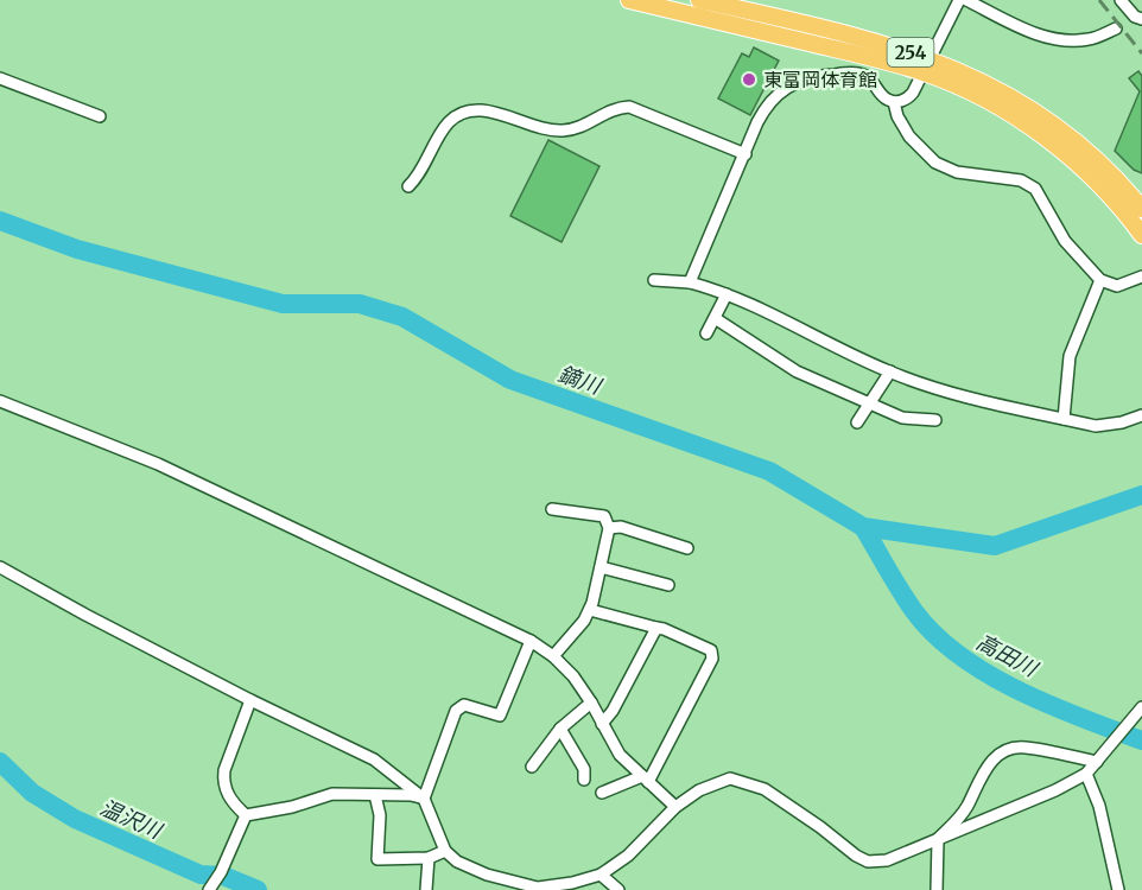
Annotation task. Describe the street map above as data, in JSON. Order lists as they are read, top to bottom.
{
  "streets": {
    "highway": ["254"]
  },
  "water": ["鏑川", "高田川", "温沢川"],
  "places": ["東富岡体育館"]
}
